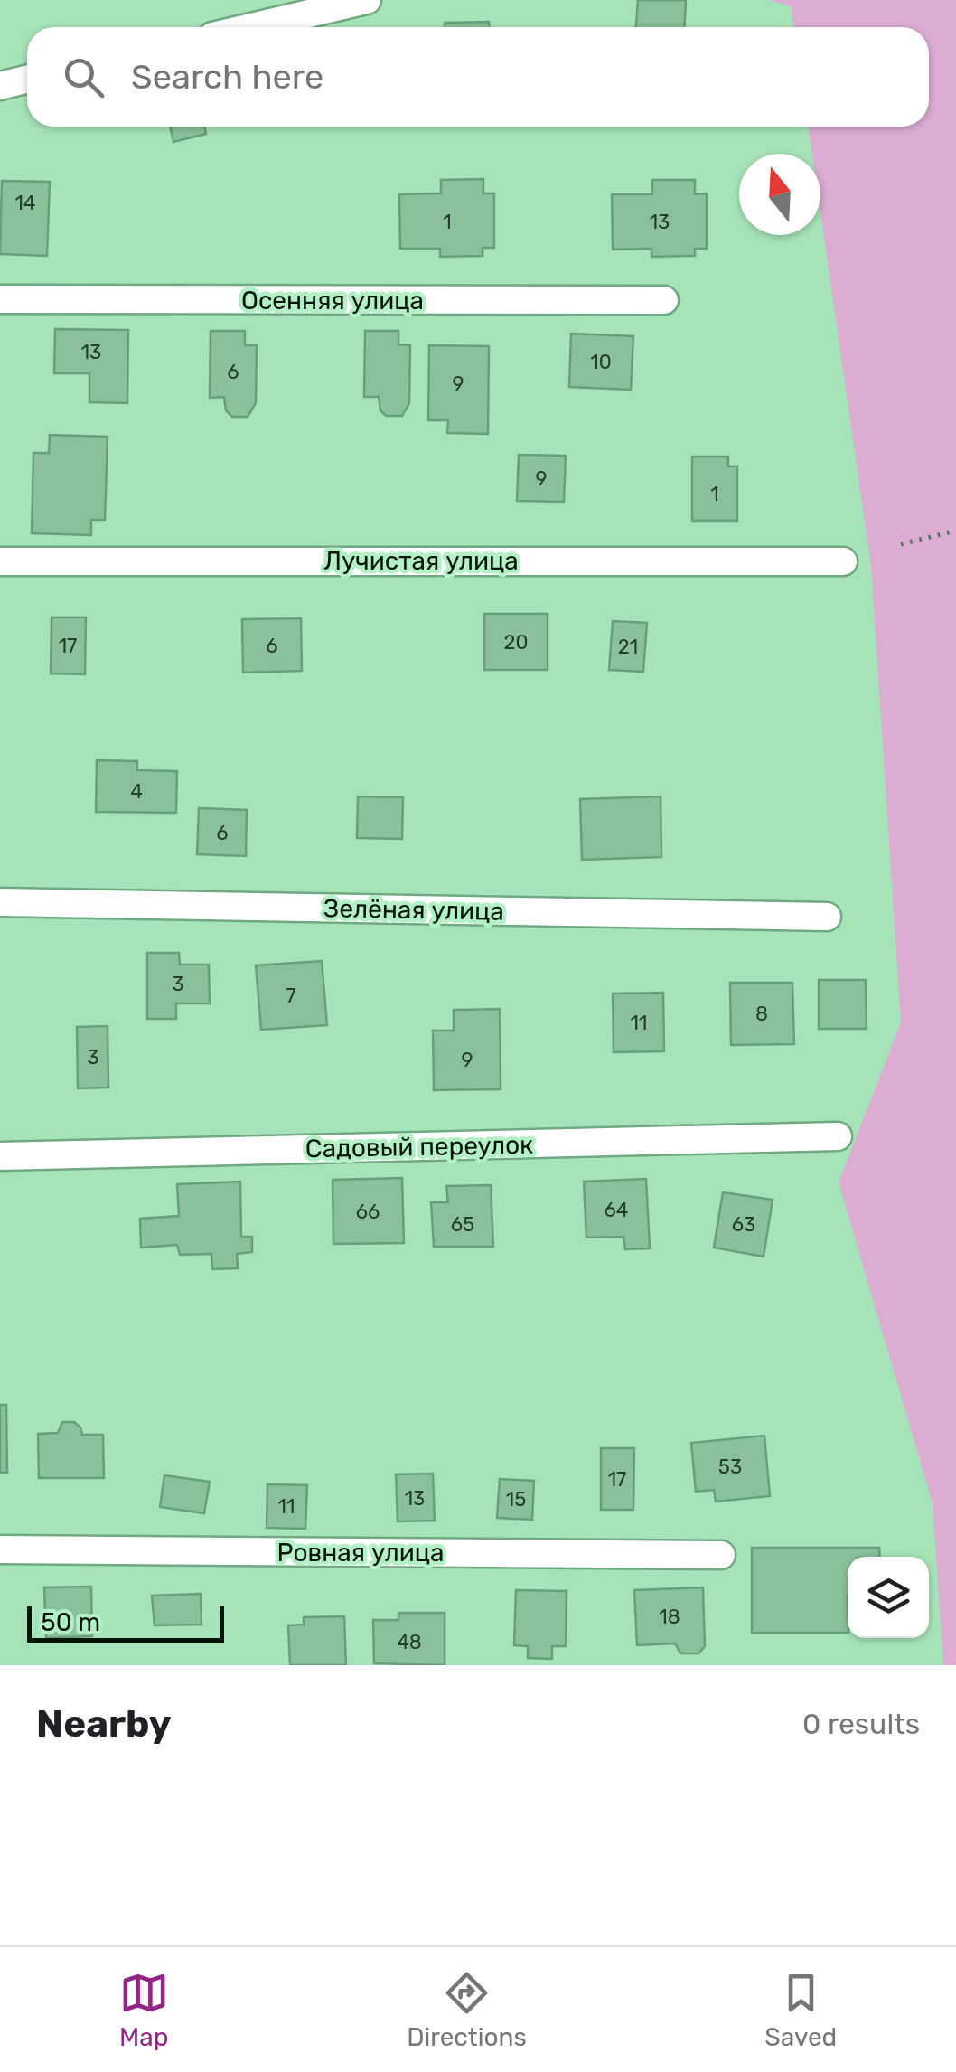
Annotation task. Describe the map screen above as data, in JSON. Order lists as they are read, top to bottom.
{
  "streets": {
    "street": [
      "Осенняя улица",
      "Лучистая улица",
      "Зелёная улица",
      "Садовый переулок",
      "Ровная улица"
    ]
  },
  "house_numbers": [
    "14",
    "1",
    "13",
    "13",
    "10",
    "6",
    "9",
    "9",
    "1",
    "20",
    "17",
    "6",
    "21",
    "4",
    "6",
    "3",
    "7",
    "8",
    "11",
    "3",
    "9",
    "64",
    "66",
    "65",
    "63",
    "53",
    "17",
    "13",
    "15",
    "11",
    "18",
    "48"
  ],
  "scale_bar": "50 m",
  "north": "top",
  "page": {
    "search": "Search here",
    "scale": "50 m",
    "heading": ["Nearby", "0 results"],
    "nav": ["Map", "Directions", "Saved"]
  }
}
